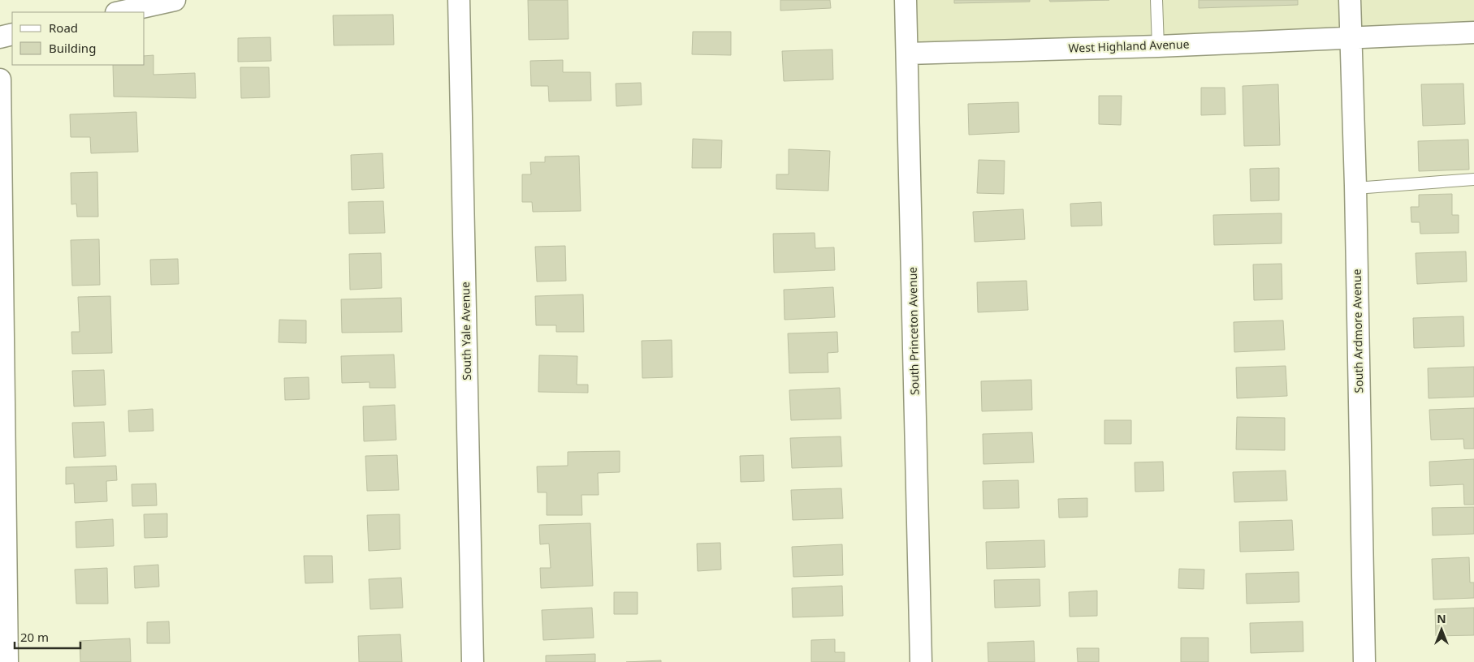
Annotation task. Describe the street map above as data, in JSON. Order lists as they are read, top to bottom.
{
  "streets": {
    "street": [
      "West Highland Avenue",
      "South Yale Avenue",
      "South Princeton Avenue",
      "South Ardmore Avenue"
    ]
  },
  "crossings": [
    ["West Highland Avenue", "South Princeton Avenue"],
    ["West Highland Avenue", "South Ardmore Avenue"]
  ],
  "legend": ["Road", "Building"],
  "scale_bar": "20 m",
  "north": "top"
}
